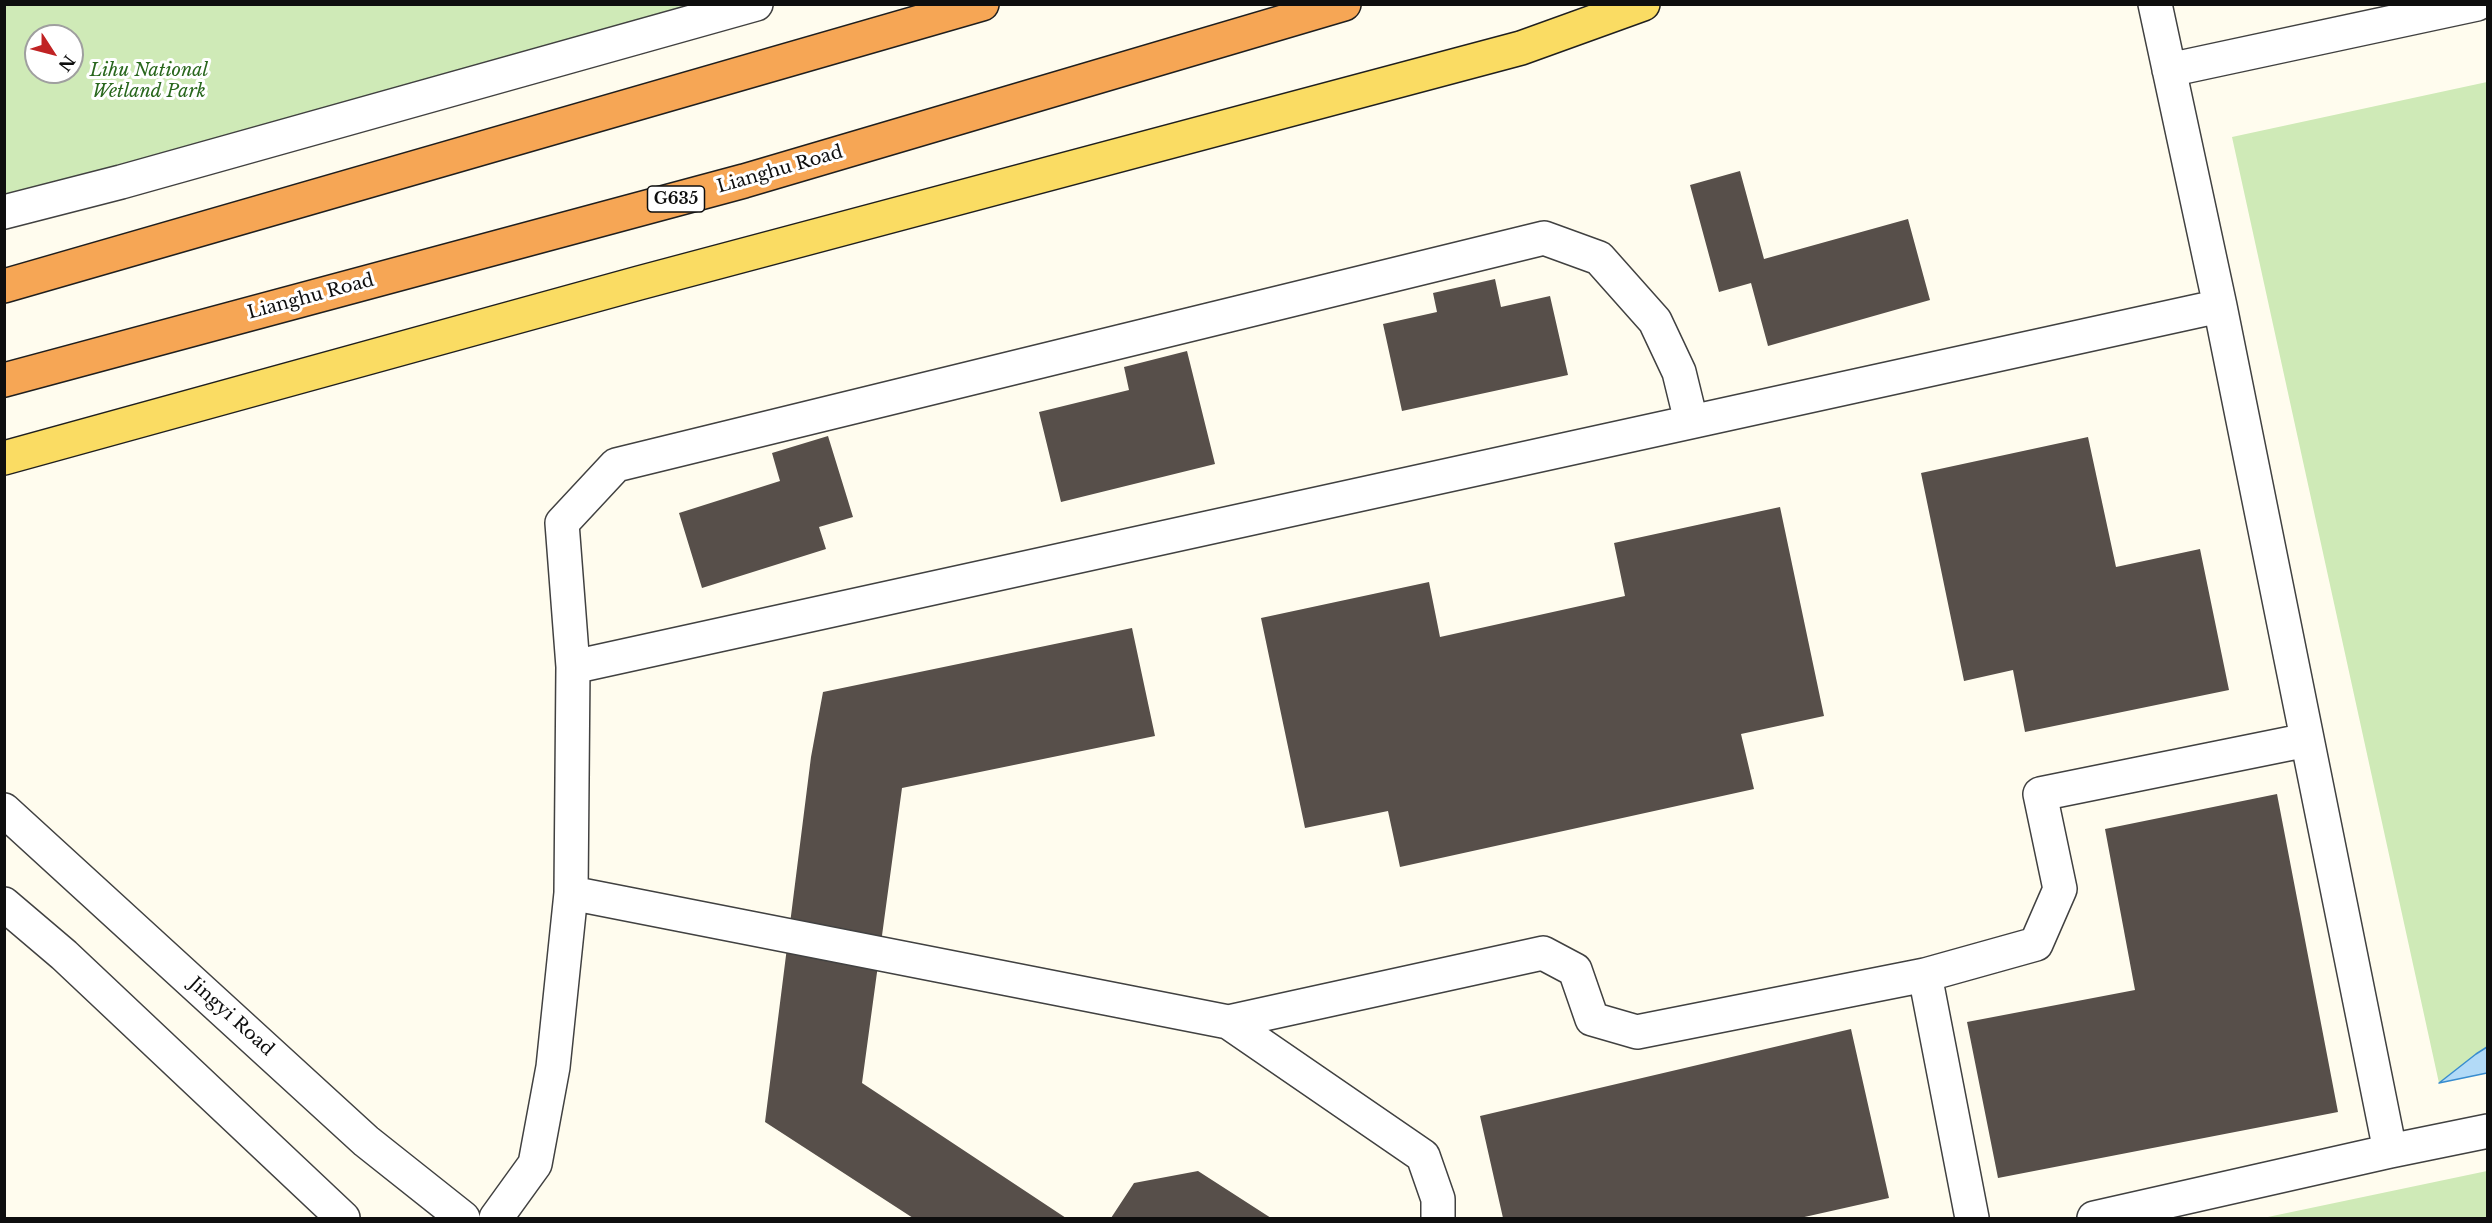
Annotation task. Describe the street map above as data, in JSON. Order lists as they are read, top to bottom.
{
  "streets": {
    "highway": ["Lianghu Road", "G635"],
    "street": ["Jingyi Road"]
  },
  "parks": ["Lihu National Wetland Park"],
  "north": "bottom right"
}
